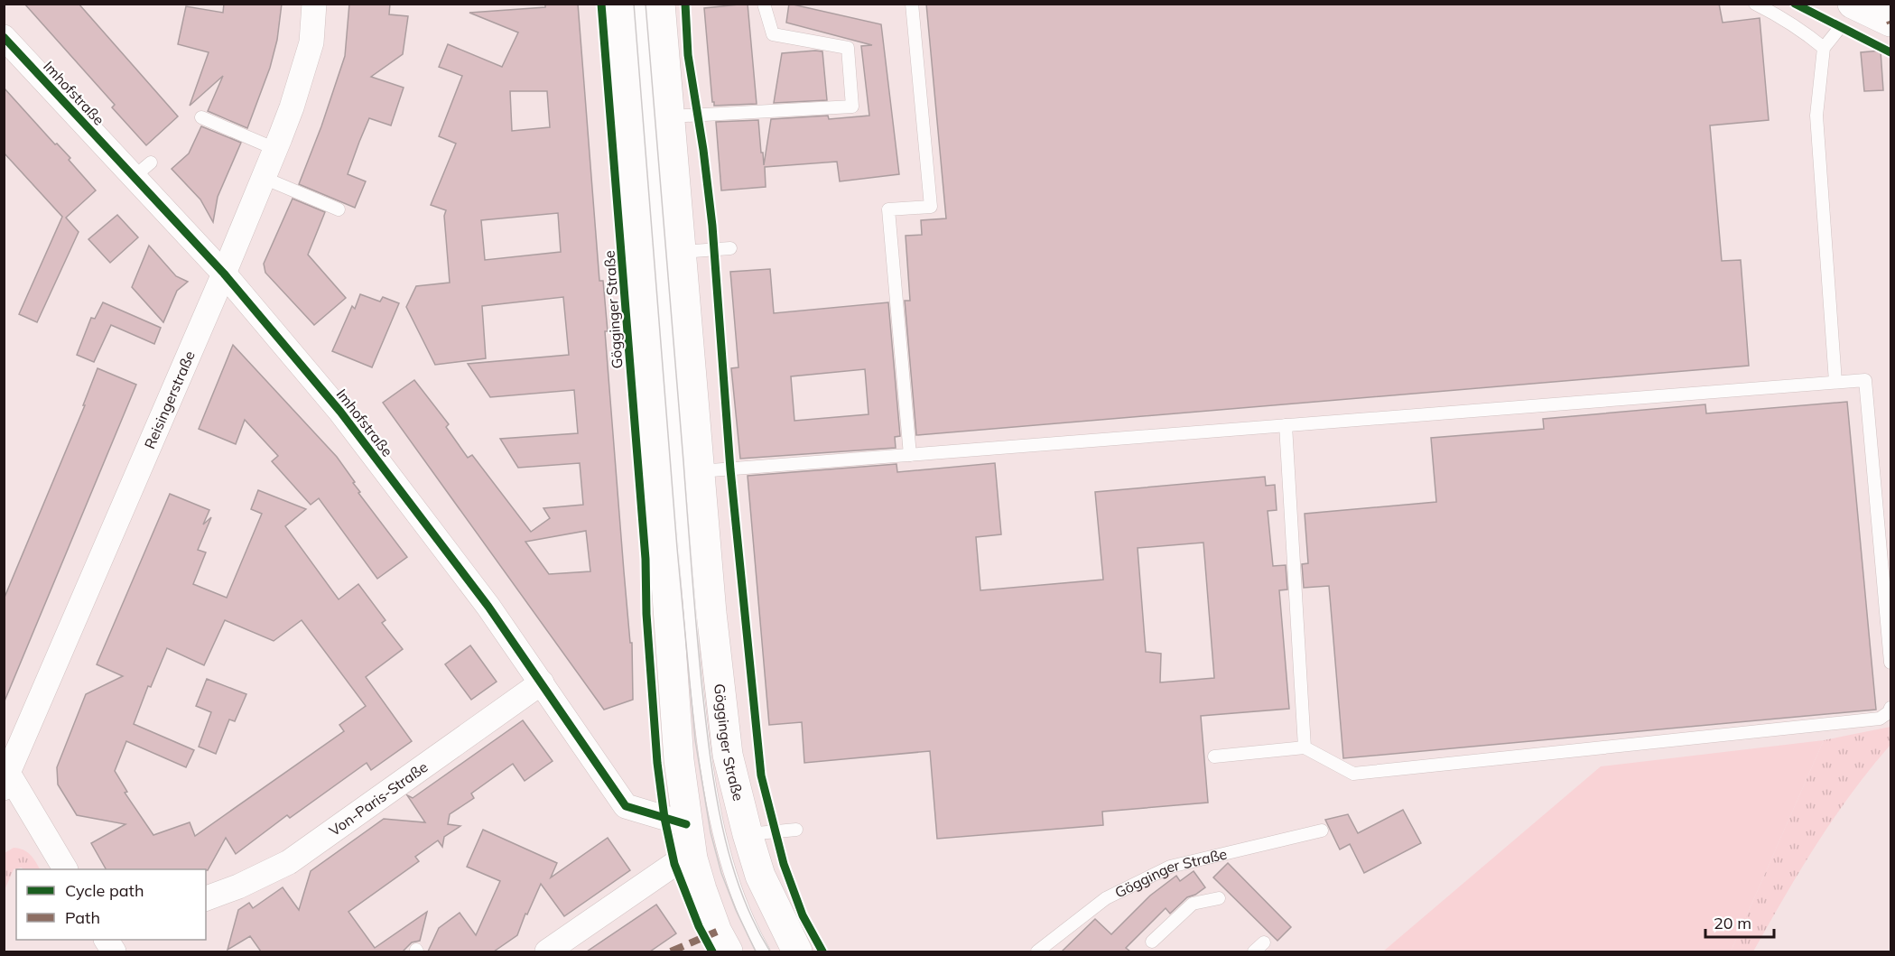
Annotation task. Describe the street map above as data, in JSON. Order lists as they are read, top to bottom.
{
  "streets": {
    "main road": ["Gögginger Straße"],
    "street": ["Imhofstraße", "Reisingerstraße", "Von-Paris-Straße"]
  },
  "crossings": [
    ["Imhofstraße", "Gögginger Straße"],
    ["Imhofstraße", "Reisingerstraße"],
    ["Imhofstraße", "Von-Paris-Straße"]
  ],
  "legend": ["Cycle path", "Path"],
  "scale_bar": "20 m"
}
